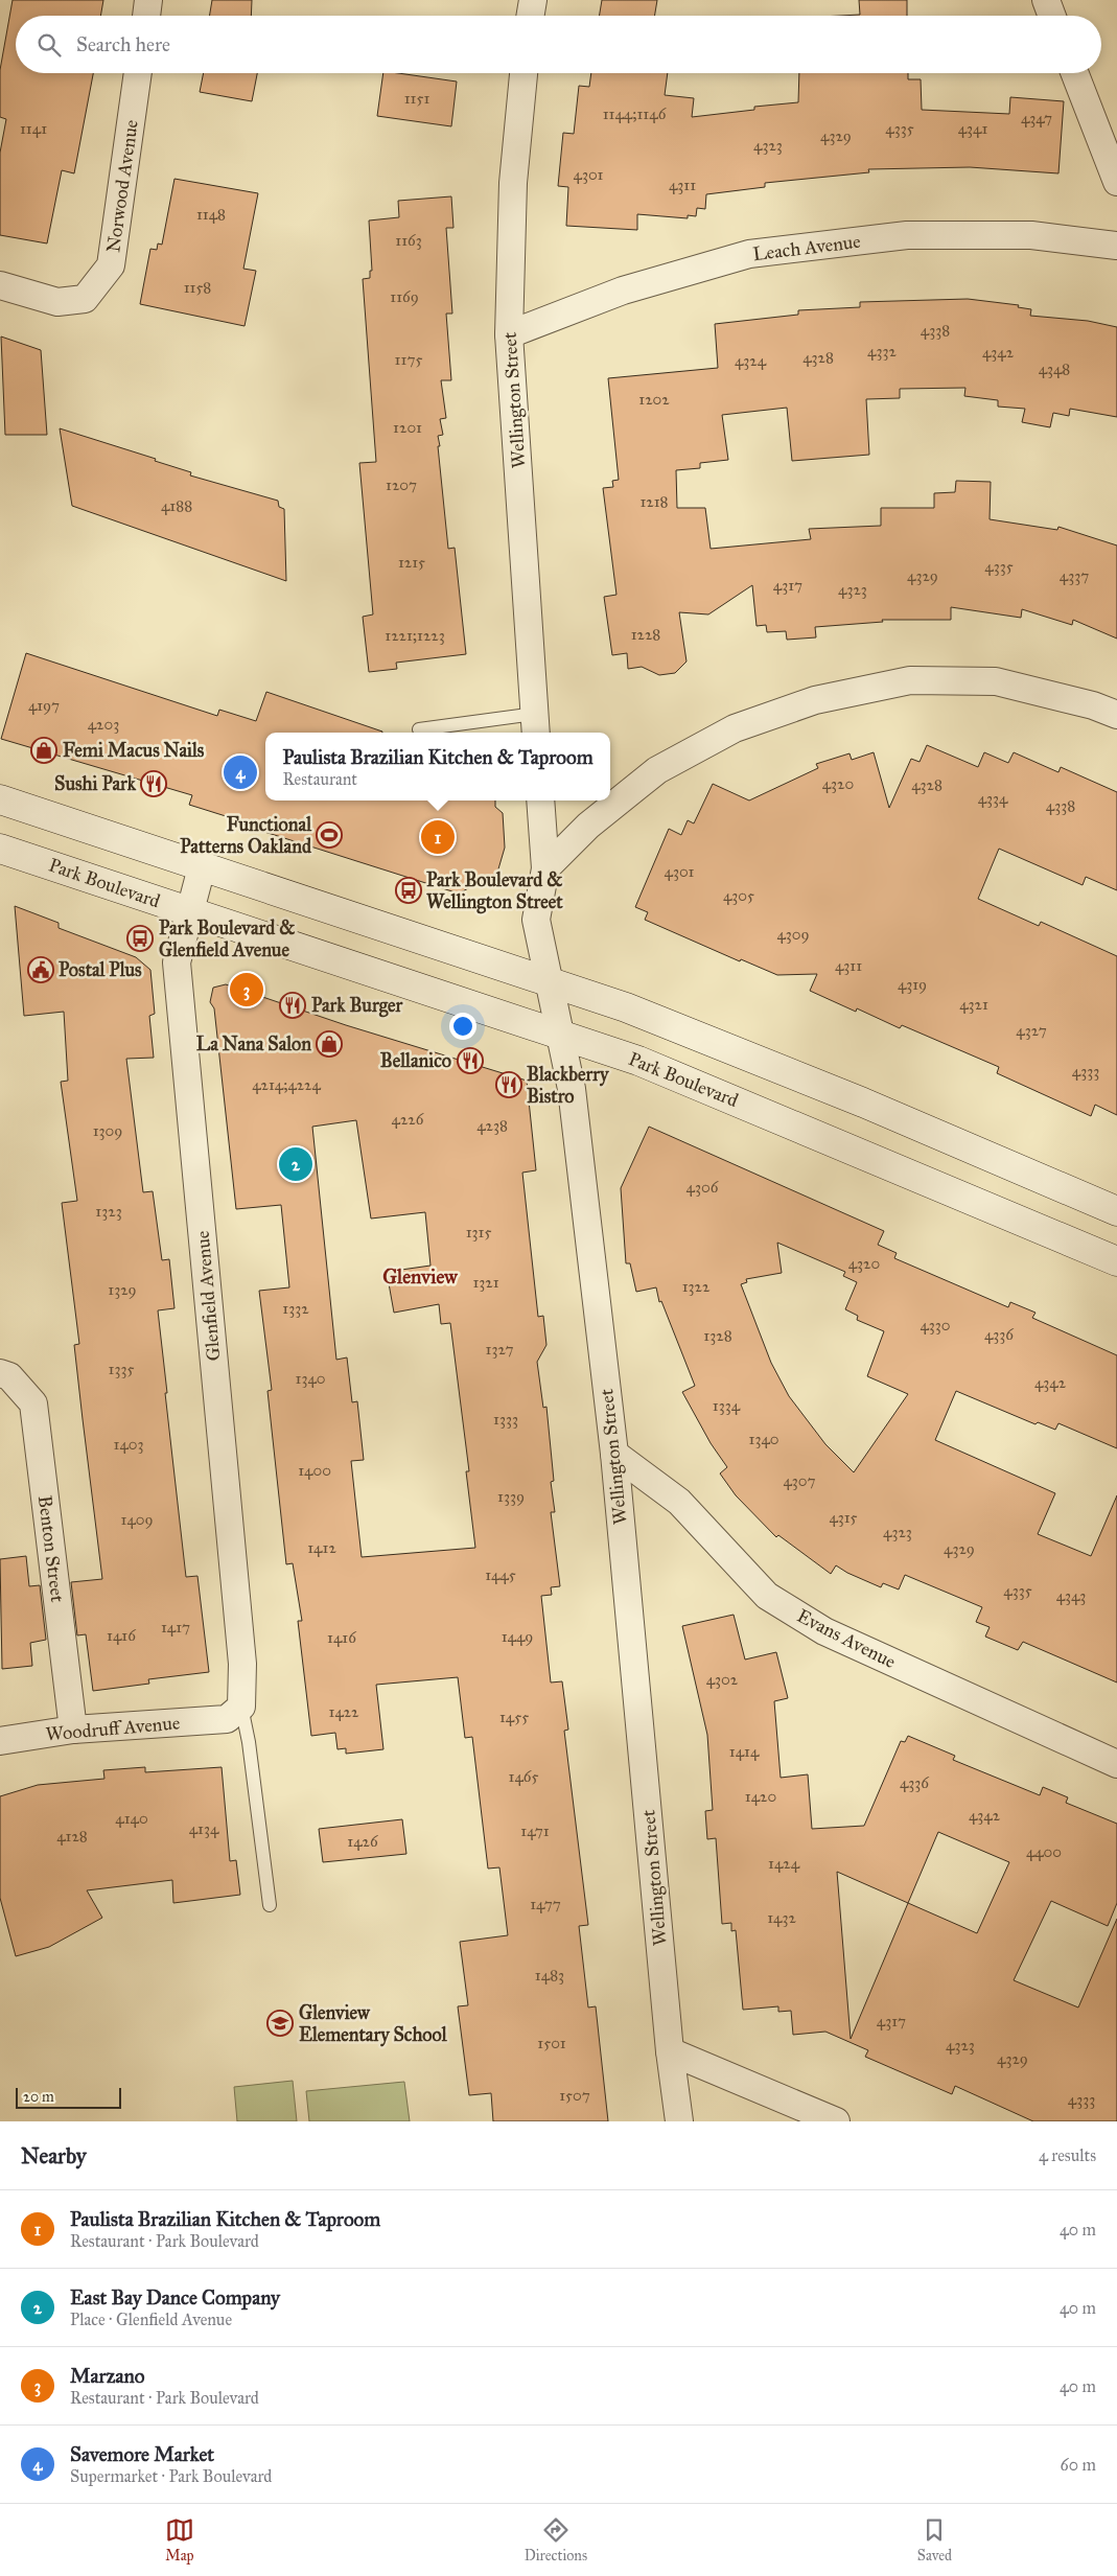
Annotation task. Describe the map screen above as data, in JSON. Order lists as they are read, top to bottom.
{
  "streets": {
    "main road": ["Park Boulevard"],
    "street": [
      "Norwood Avenue",
      "Leach Avenue",
      "Wellington Street",
      "Glenfield Avenue",
      "Benton Street",
      "Evans Avenue",
      "Woodruff Avenue"
    ]
  },
  "crossings": [
    ["Leach Avenue", "Wellington Street"],
    ["Wellington Street", "Park Boulevard"],
    ["Wellington Street", "Evans Avenue"],
    ["Park Boulevard", "Glenfield Avenue"],
    ["Glenfield Avenue", "Woodruff Avenue"],
    ["Benton Street", "Woodruff Avenue"]
  ],
  "districts": ["Glenview"],
  "places": {
    "shop": ["Femi Macus Nails", "La Nana Salon"],
    "restaurant": [
      "Sushi Park",
      "Park Burger",
      "Bellanico",
      "Blackberry Bistro"
    ],
    "sports": ["Functional Patterns Oakland"],
    "bus stop": ["Park Boulevard & Wellington Street", "Park Boulevard & Glenfield Avenue"],
    "public building": ["Postal Plus"],
    "school or university": ["Glenview Elementary School"]
  },
  "house_numbers": [
    "1151",
    "1144;1146",
    "4347",
    "1141",
    "4335",
    "4341",
    "4329",
    "4323",
    "4301",
    "4311",
    "1148",
    "1163",
    "1158",
    "1169",
    "4338",
    "4332",
    "4342",
    "4328",
    "1175",
    "4324",
    "4348",
    "1202",
    "1201",
    "1207",
    "1218",
    "4188",
    "1215",
    "4335",
    "4329",
    "4337",
    "4317",
    "4323",
    "1228",
    "1221;1223",
    "4197",
    "4203",
    "4320",
    "4328",
    "4334",
    "4338",
    "4301",
    "4305",
    "4309",
    "4311",
    "4319",
    "4321",
    "4327",
    "4333",
    "4214;4224",
    "4226",
    "4238",
    "1309",
    "4306",
    "1323",
    "1315",
    "4320",
    "1321",
    "1322",
    "1329",
    "1332",
    "4330",
    "4336",
    "1328",
    "1327",
    "1335",
    "1340",
    "4342",
    "1334",
    "1333",
    "1340",
    "1403",
    "1400",
    "4307",
    "1339",
    "4315",
    "1409",
    "4323",
    "1412",
    "4329",
    "1445",
    "4335",
    "4343",
    "1417",
    "1416",
    "1449",
    "1416",
    "4302",
    "1422",
    "1455",
    "1414",
    "1465",
    "4336",
    "1420",
    "4342",
    "4140",
    "4134",
    "1471",
    "4128",
    "1426",
    "4400",
    "1424",
    "1477",
    "1432",
    "1483",
    "4317",
    "1501",
    "4323",
    "4329",
    "1507",
    "4333"
  ],
  "scale_bar": "20 m",
  "page": {
    "search": "Search here",
    "popup": ["Paulista Brazilian Kitchen & Taproom", "Restaurant"],
    "pins": [
      "4",
      "1",
      "3",
      "2"
    ],
    "scale": "20 m",
    "heading": ["Nearby", "4 results"],
    "list": [
      {
        "mark": "1",
        "name": "Paulista Brazilian Kitchen & Taproom",
        "note": "Restaurant · Park Boulevard",
        "value": "40 m"
      },
      {
        "mark": "2",
        "name": "East Bay Dance Company",
        "note": "Place · Glenfield Avenue",
        "value": "40 m"
      },
      {
        "mark": "3",
        "name": "Marzano",
        "note": "Restaurant · Park Boulevard",
        "value": "40 m"
      },
      {
        "mark": "4",
        "name": "Savemore Market",
        "note": "Supermarket · Park Boulevard",
        "value": "60 m"
      }
    ],
    "nav": ["Map", "Directions", "Saved"]
  }
}
